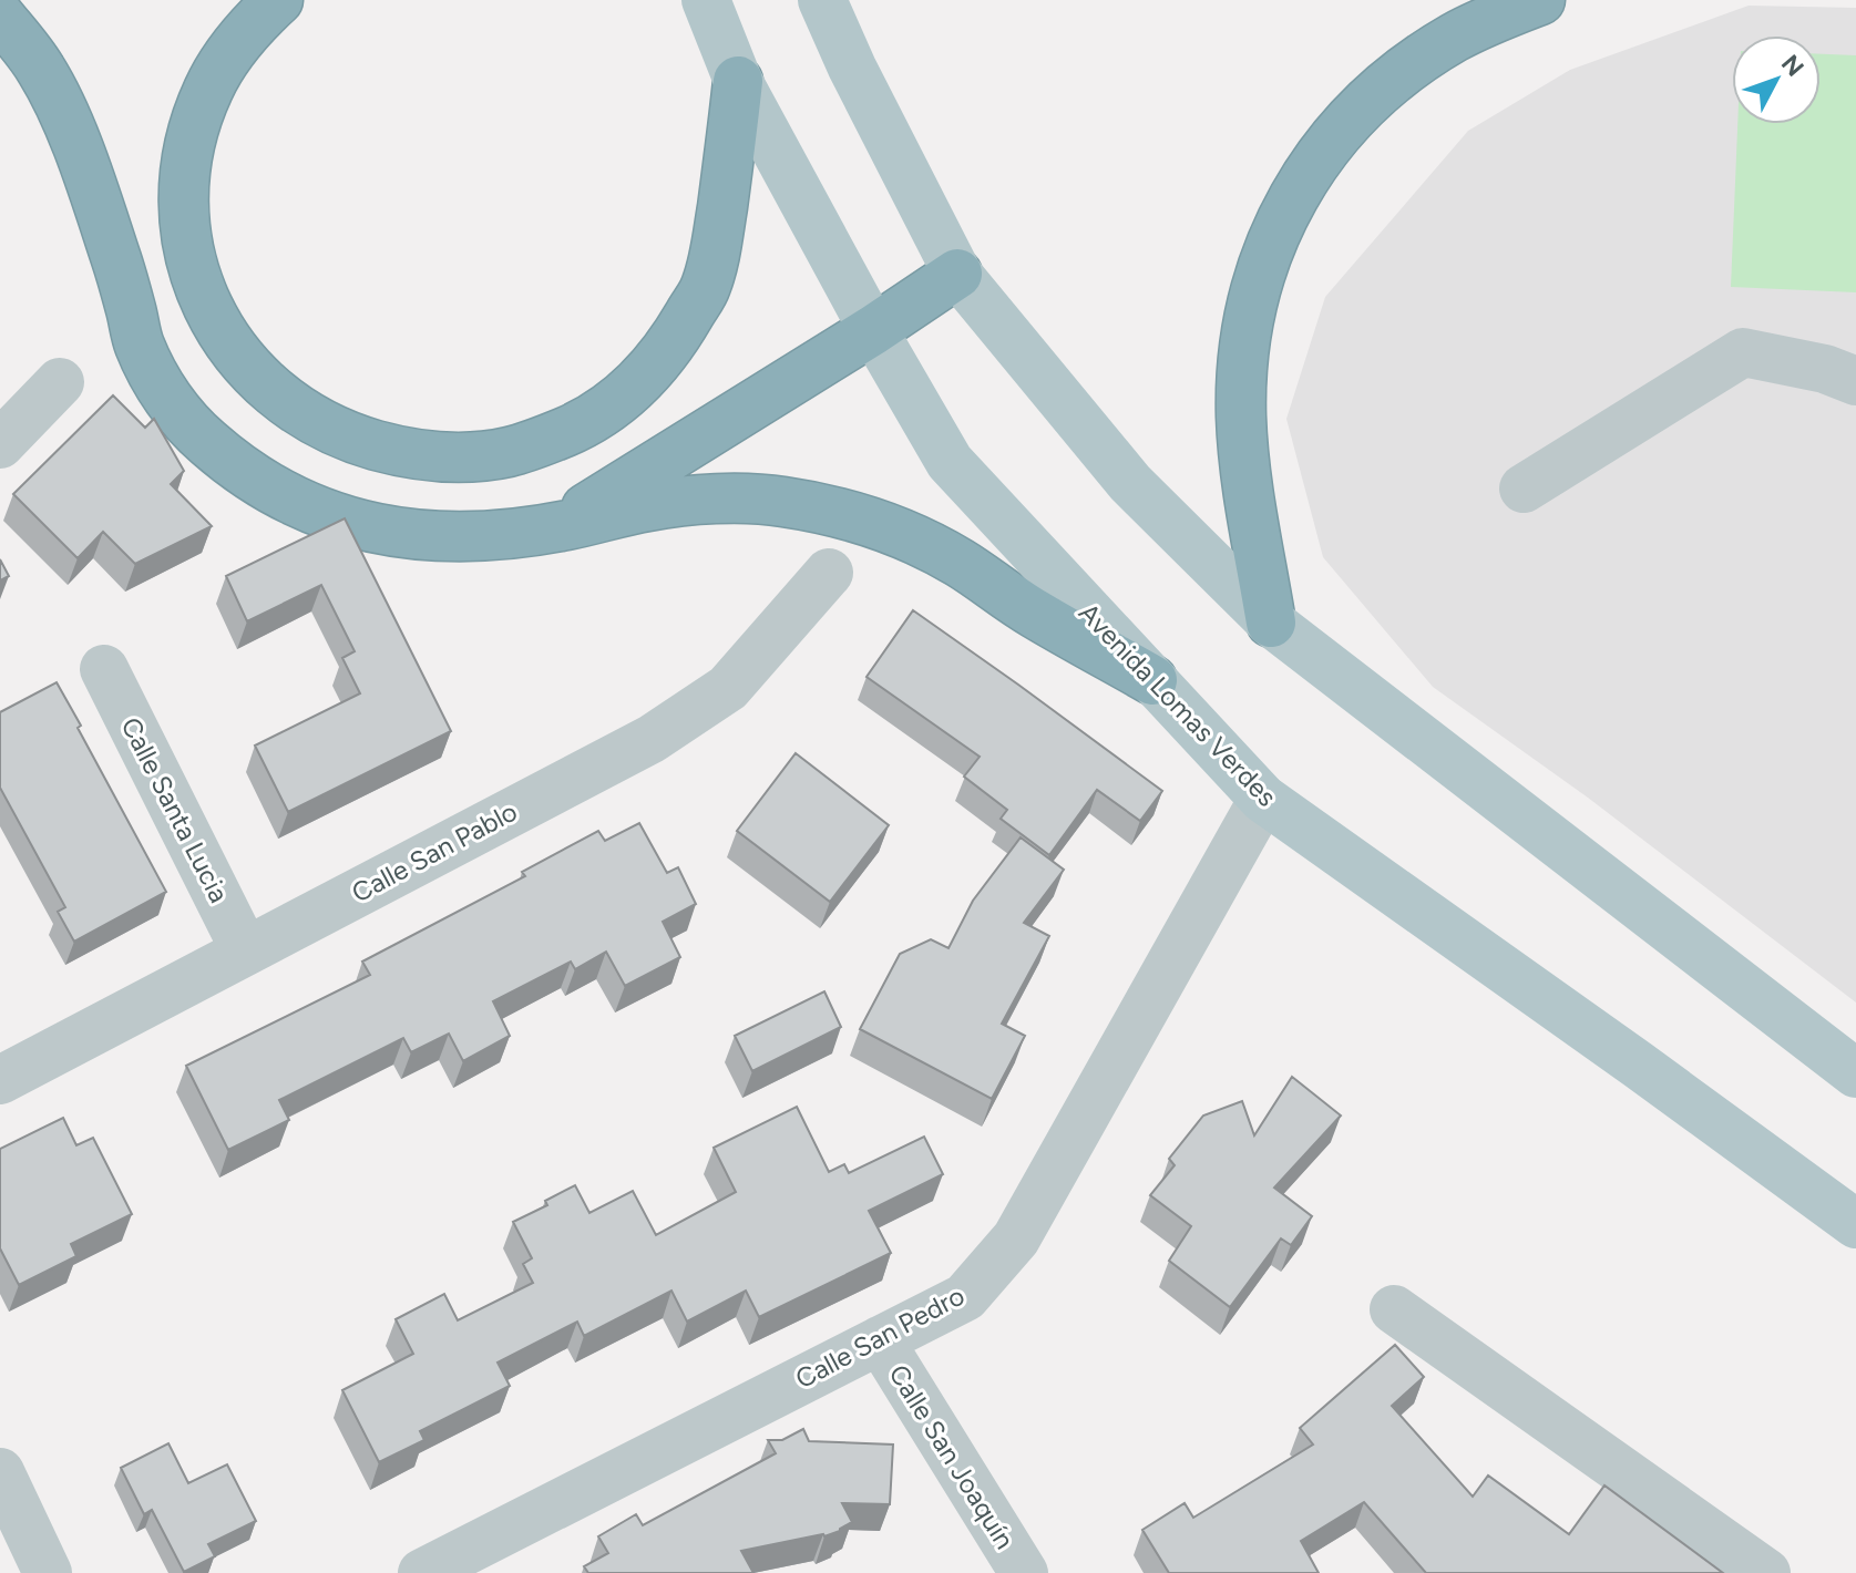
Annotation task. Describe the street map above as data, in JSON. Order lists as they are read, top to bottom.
{
  "streets": {
    "main road": ["Avenida Lomas Verdes"],
    "street": [
      "Calle Santa Lucia",
      "Calle San Pablo",
      "Calle San Pedro",
      "Calle San Joaquín"
    ]
  },
  "crossings": [
    ["Avenida Lomas Verdes", "Calle San Pedro"],
    ["Calle Santa Lucia", "Calle San Pablo"],
    ["Calle San Pedro", "Calle San Joaquín"]
  ],
  "north": "top right"
}
